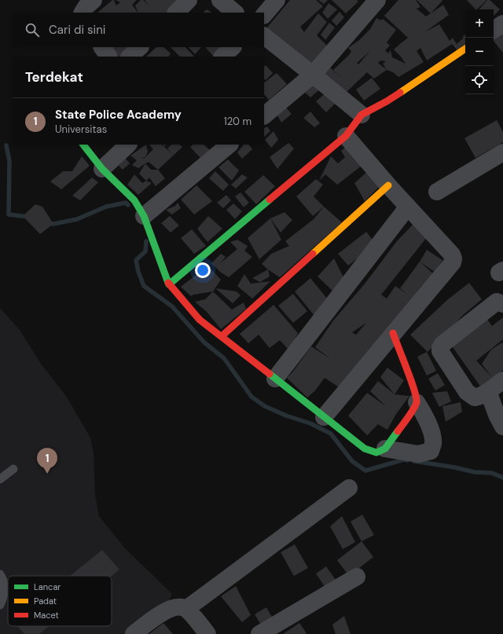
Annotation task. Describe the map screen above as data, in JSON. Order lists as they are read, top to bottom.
{
  "legend": ["Lancar", "Padat", "Macet"],
  "page": {
    "map_buttons": ["+", "−"],
    "search": "Cari di sini",
    "heading": "Terdekat",
    "list": [
      {
        "mark": "1",
        "name": "State Police Academy",
        "note": "Universitas",
        "value": "120 m"
      }
    ],
    "pins": "1"
  }
}
